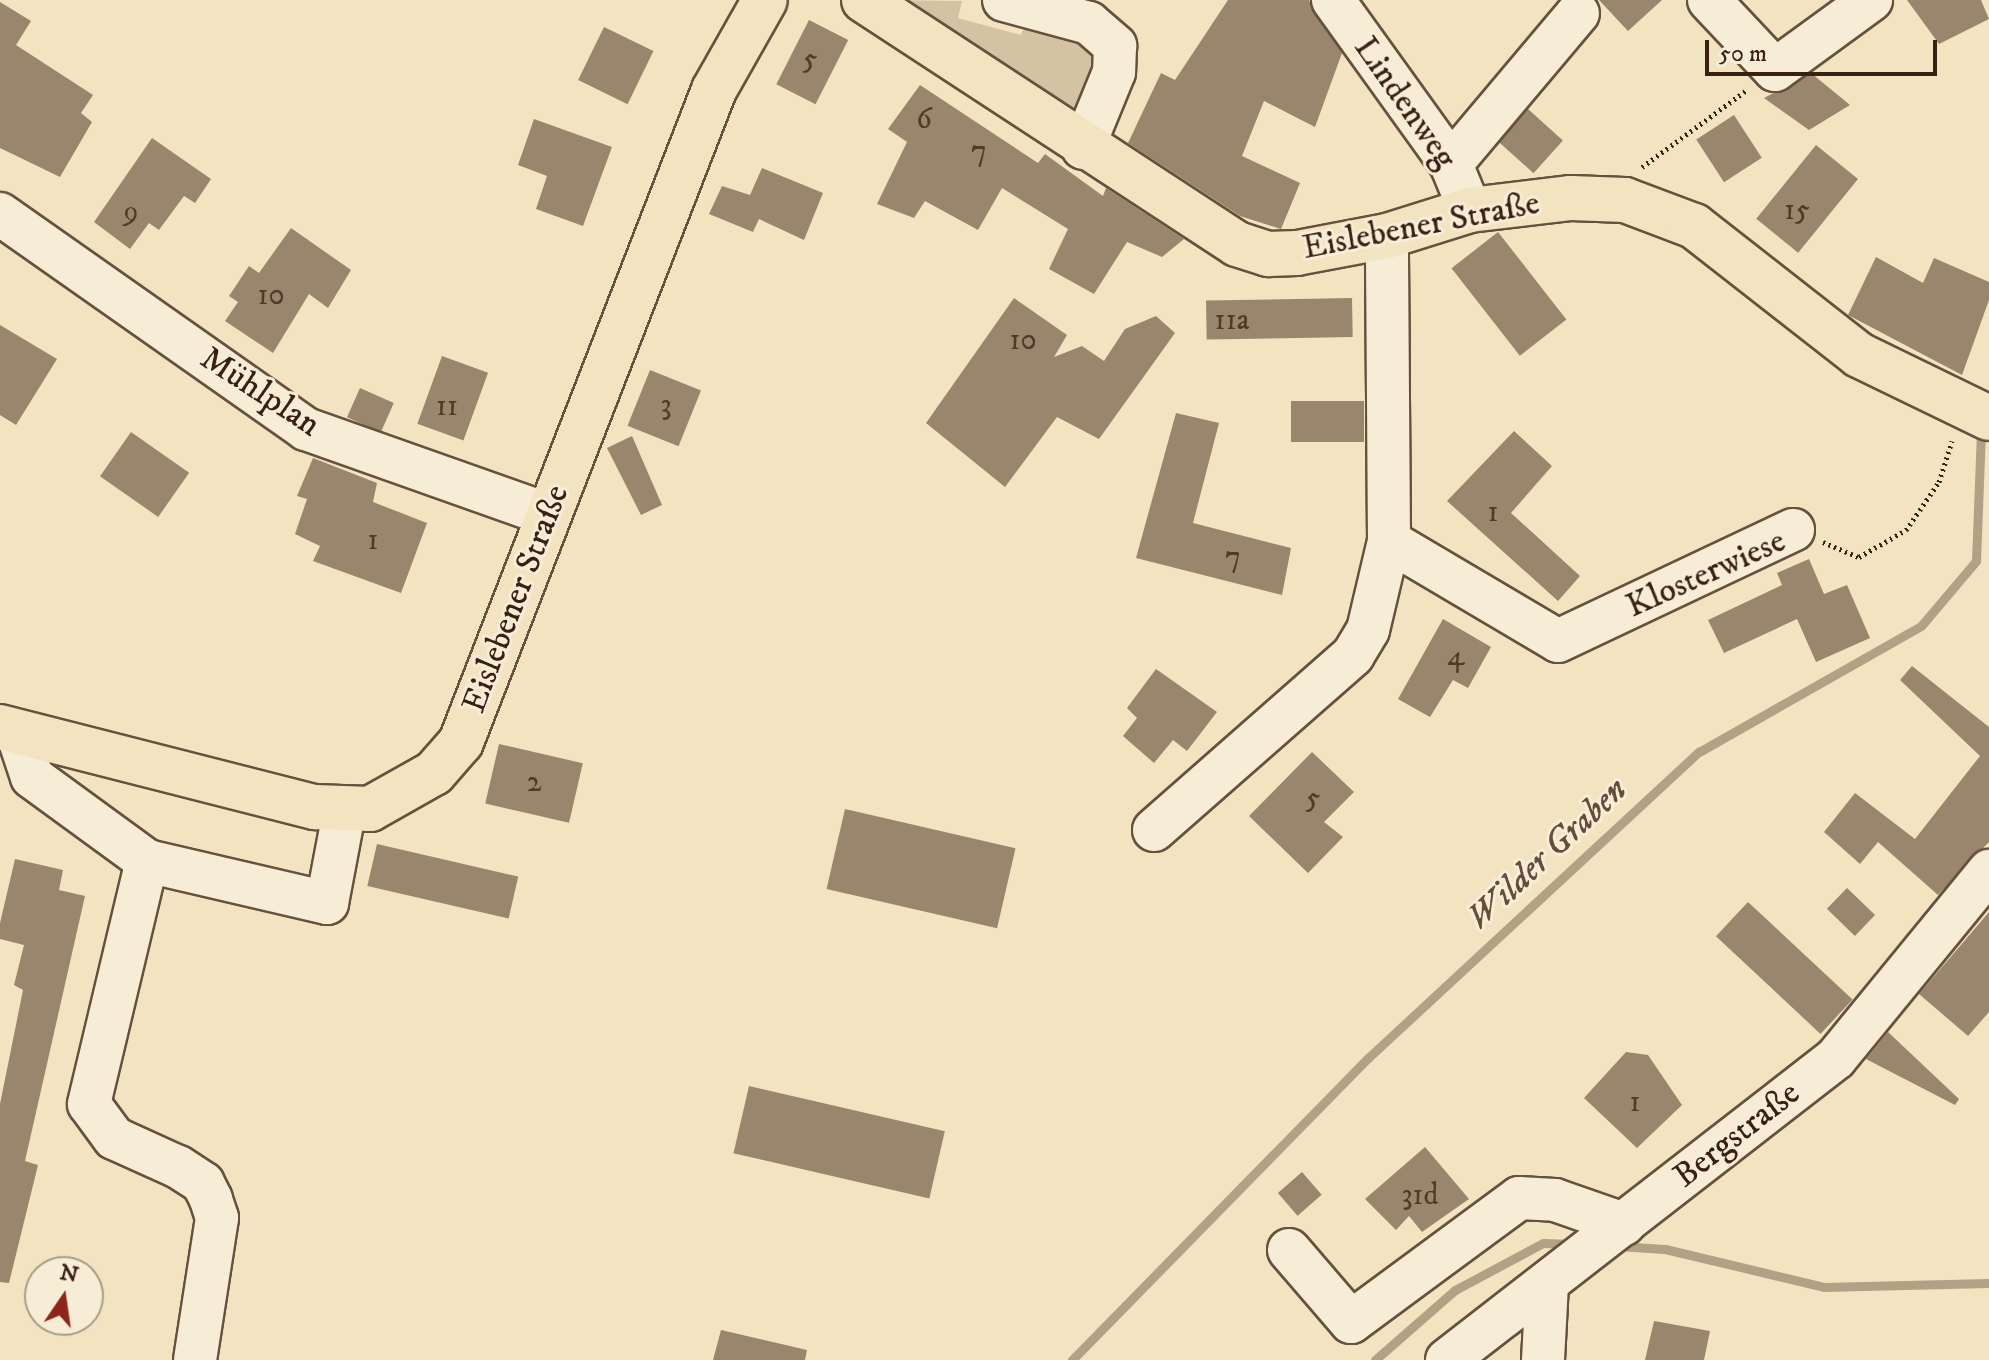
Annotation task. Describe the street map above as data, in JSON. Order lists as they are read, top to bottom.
{
  "streets": {
    "main road": ["Eislebener Straße"],
    "street": [
      "Lindenweg",
      "Mühlplan",
      "Klosterwiese",
      "Bergstraße"
    ]
  },
  "crossings": [
    ["Lindenweg", "Eislebener Straße"],
    ["Eislebener Straße", "Mühlplan"],
    ["Eislebener Straße", "Klosterwiese"]
  ],
  "water": ["Wilder Graben"],
  "house_numbers": [
    "5",
    "6",
    "7",
    "15",
    "9",
    "10",
    "11a",
    "10",
    "3",
    "11",
    "1",
    "1",
    "7",
    "4",
    "2",
    "5",
    "1",
    "31d"
  ],
  "scale_bar": "50 m",
  "north": "top"
}
